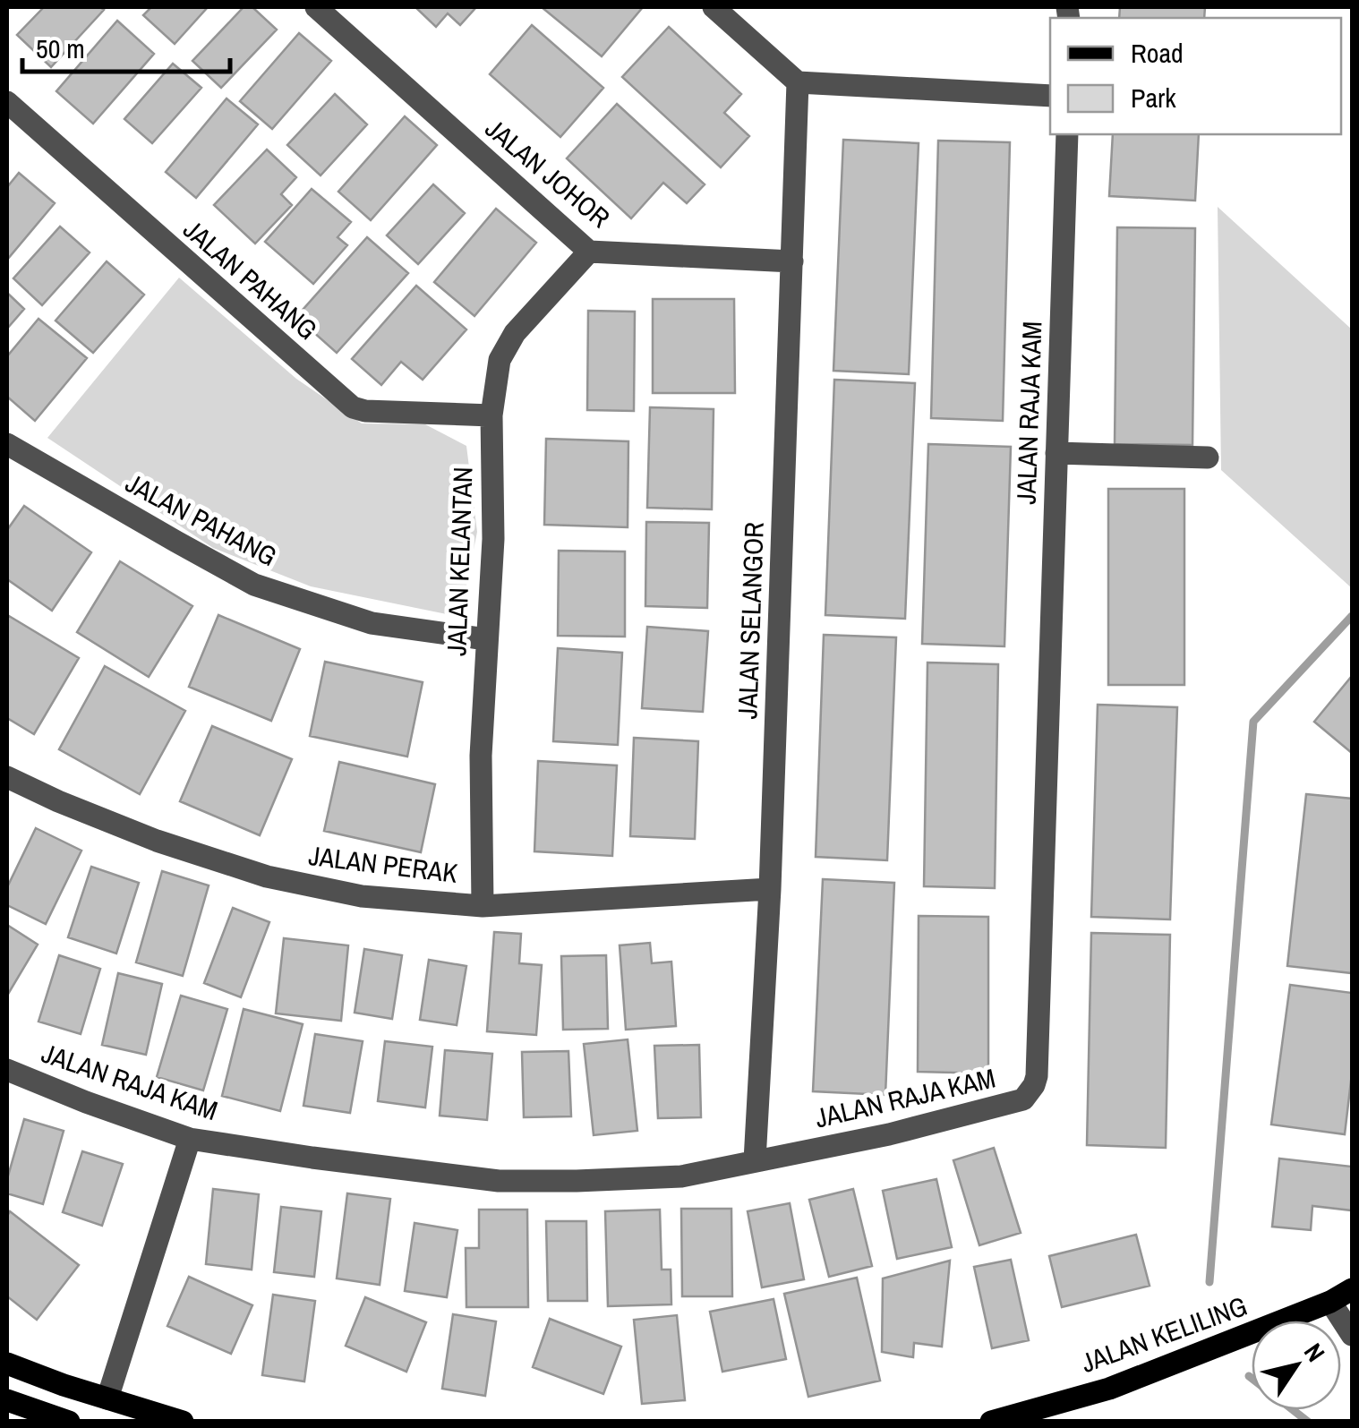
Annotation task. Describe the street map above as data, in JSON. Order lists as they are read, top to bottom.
{
  "streets": {
    "main road": ["JALAN KELILING"],
    "street": [
      "JALAN JOHOR",
      "JALAN PAHANG",
      "JALAN RAJA KAM",
      "JALAN KELANTAN",
      "JALAN SELANGOR",
      "JALAN PERAK"
    ]
  },
  "crossings": [
    ["JALAN JOHOR", "JALAN KELANTAN"],
    ["JALAN JOHOR", "JALAN SELANGOR"],
    ["JALAN PAHANG", "JALAN KELANTAN"],
    ["JALAN RAJA KAM", "JALAN SELANGOR"],
    ["JALAN KELANTAN", "JALAN PERAK"],
    ["JALAN SELANGOR", "JALAN PERAK"]
  ],
  "legend": ["Road", "Park"],
  "scale_bar": "50 m",
  "north": "top right"
}
